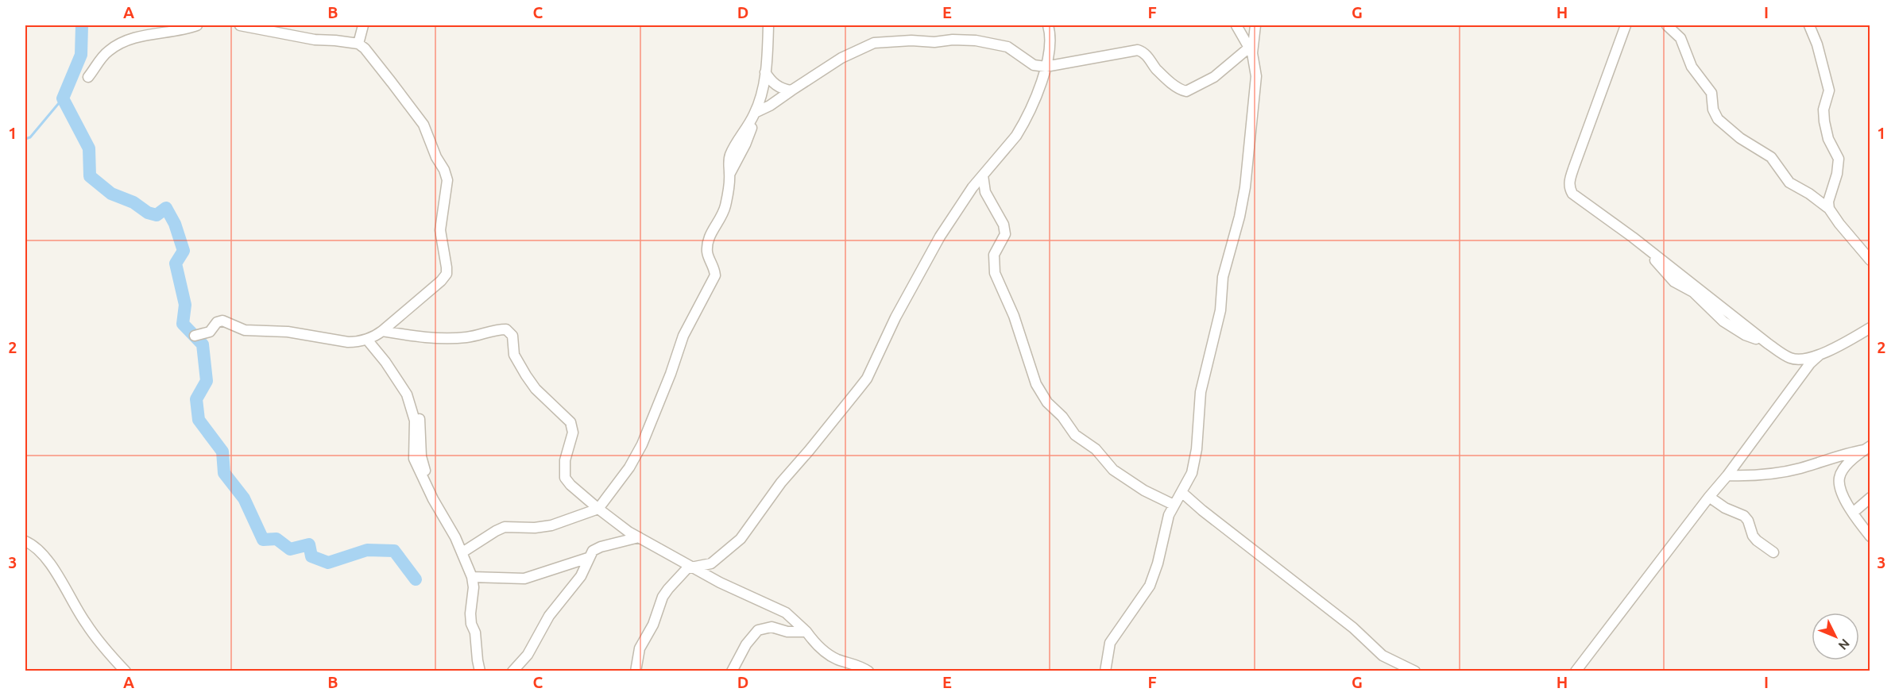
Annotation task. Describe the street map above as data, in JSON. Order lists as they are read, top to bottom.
{
  "north": "bottom right",
  "grid": {
    "columns": [
      "A",
      "B",
      "C",
      "D",
      "E",
      "F",
      "G",
      "H",
      "I"
    ],
    "rows": ["1", "2", "3"]
  }
}
